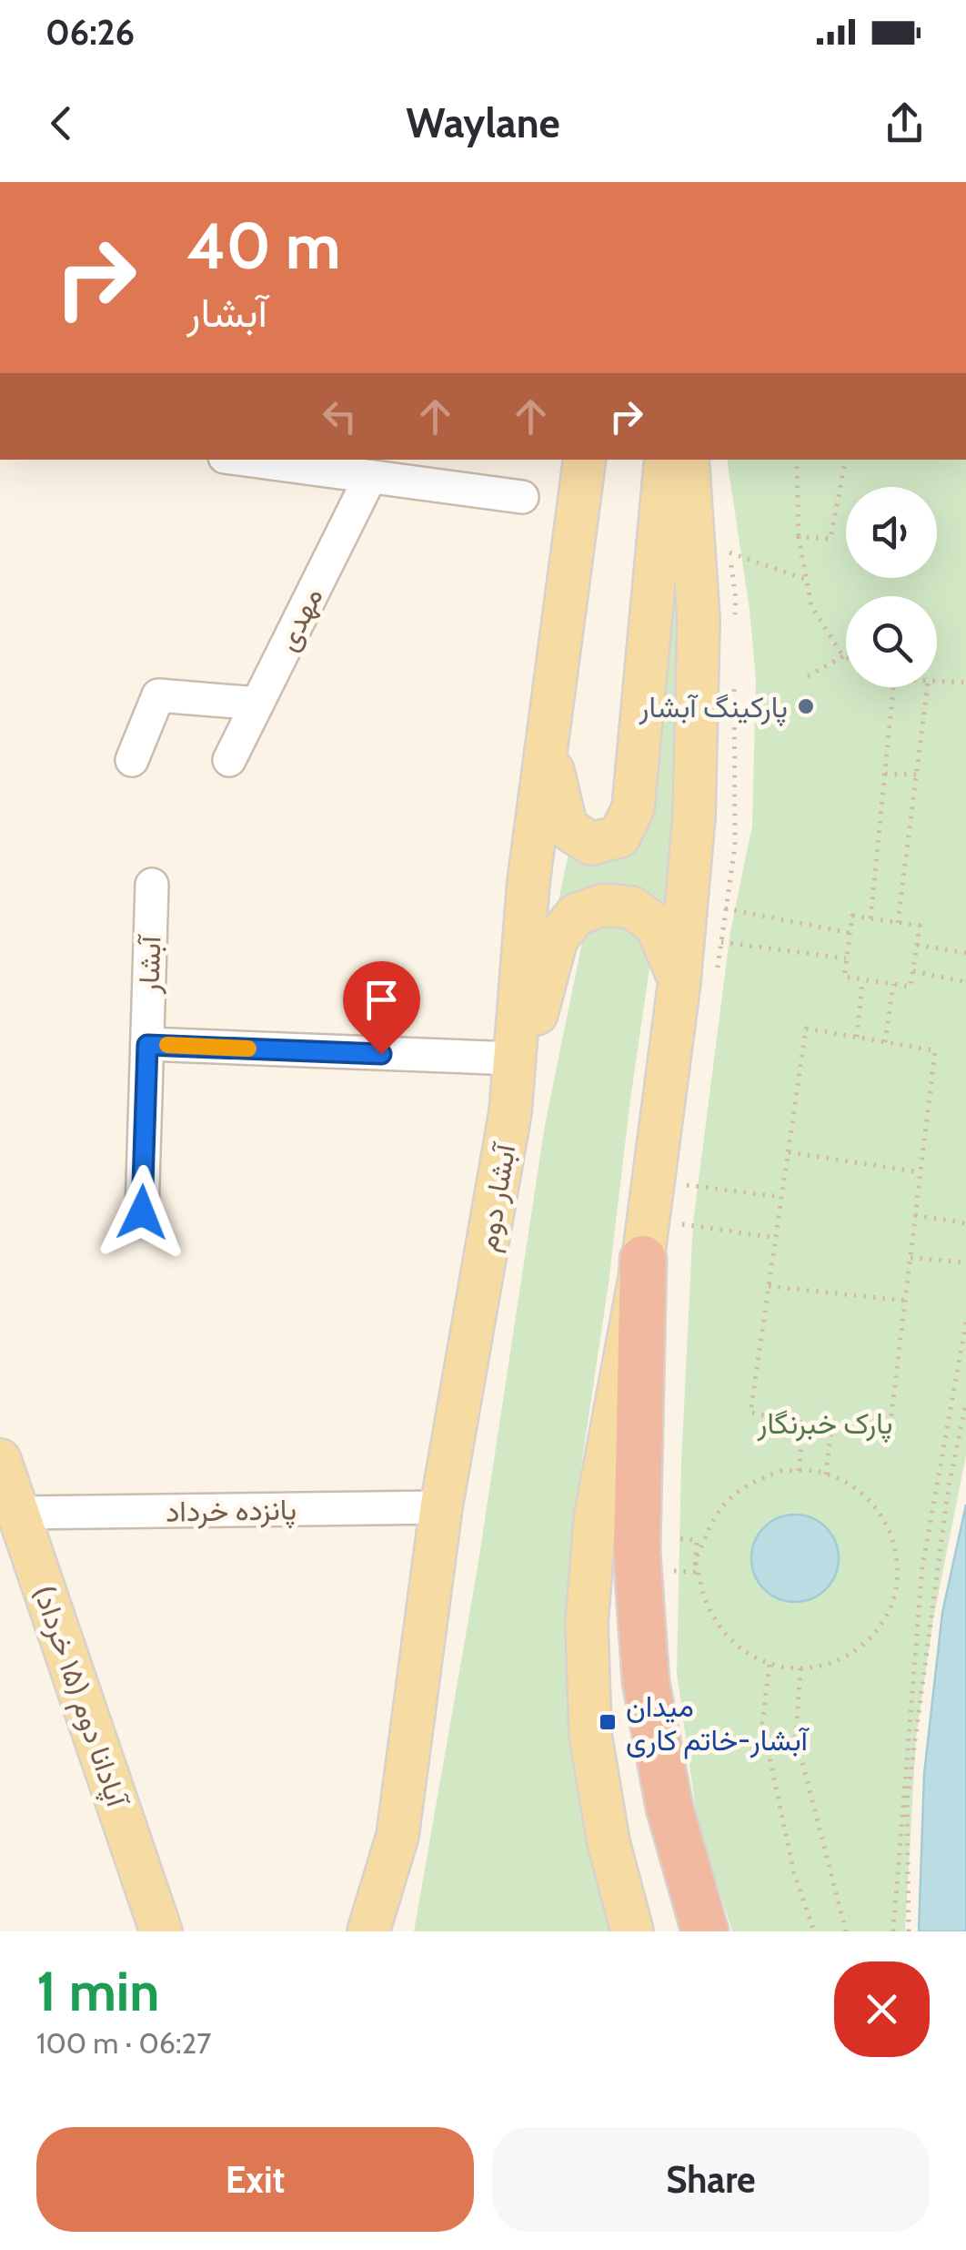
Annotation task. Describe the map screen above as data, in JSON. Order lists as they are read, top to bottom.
{
  "streets": {
    "main road": ["آبشار دوم", "آپادانا دوم (۱۵ خرداد)"],
    "street": ["مهدی", "آبشار", "پانزده خرداد"]
  },
  "crossings": [
    ["آبشار دوم", "پانزده خرداد"],
    ["پانزده خرداد", "آپادانا دوم (۱۵ خرداد)"]
  ],
  "parks": ["پارک خبرنگار"],
  "places": {
    "other": ["پارکینگ آبشار"],
    "transit": ["میدان آبشار-خاتم کاری"]
  },
  "page": {
    "status": "06:26",
    "header": "Waylane",
    "turn": ["40 m", "آبشار"],
    "heading": ["1 min", "100 m · 06:27"],
    "buttons": ["Exit", "Share"]
  }
}
